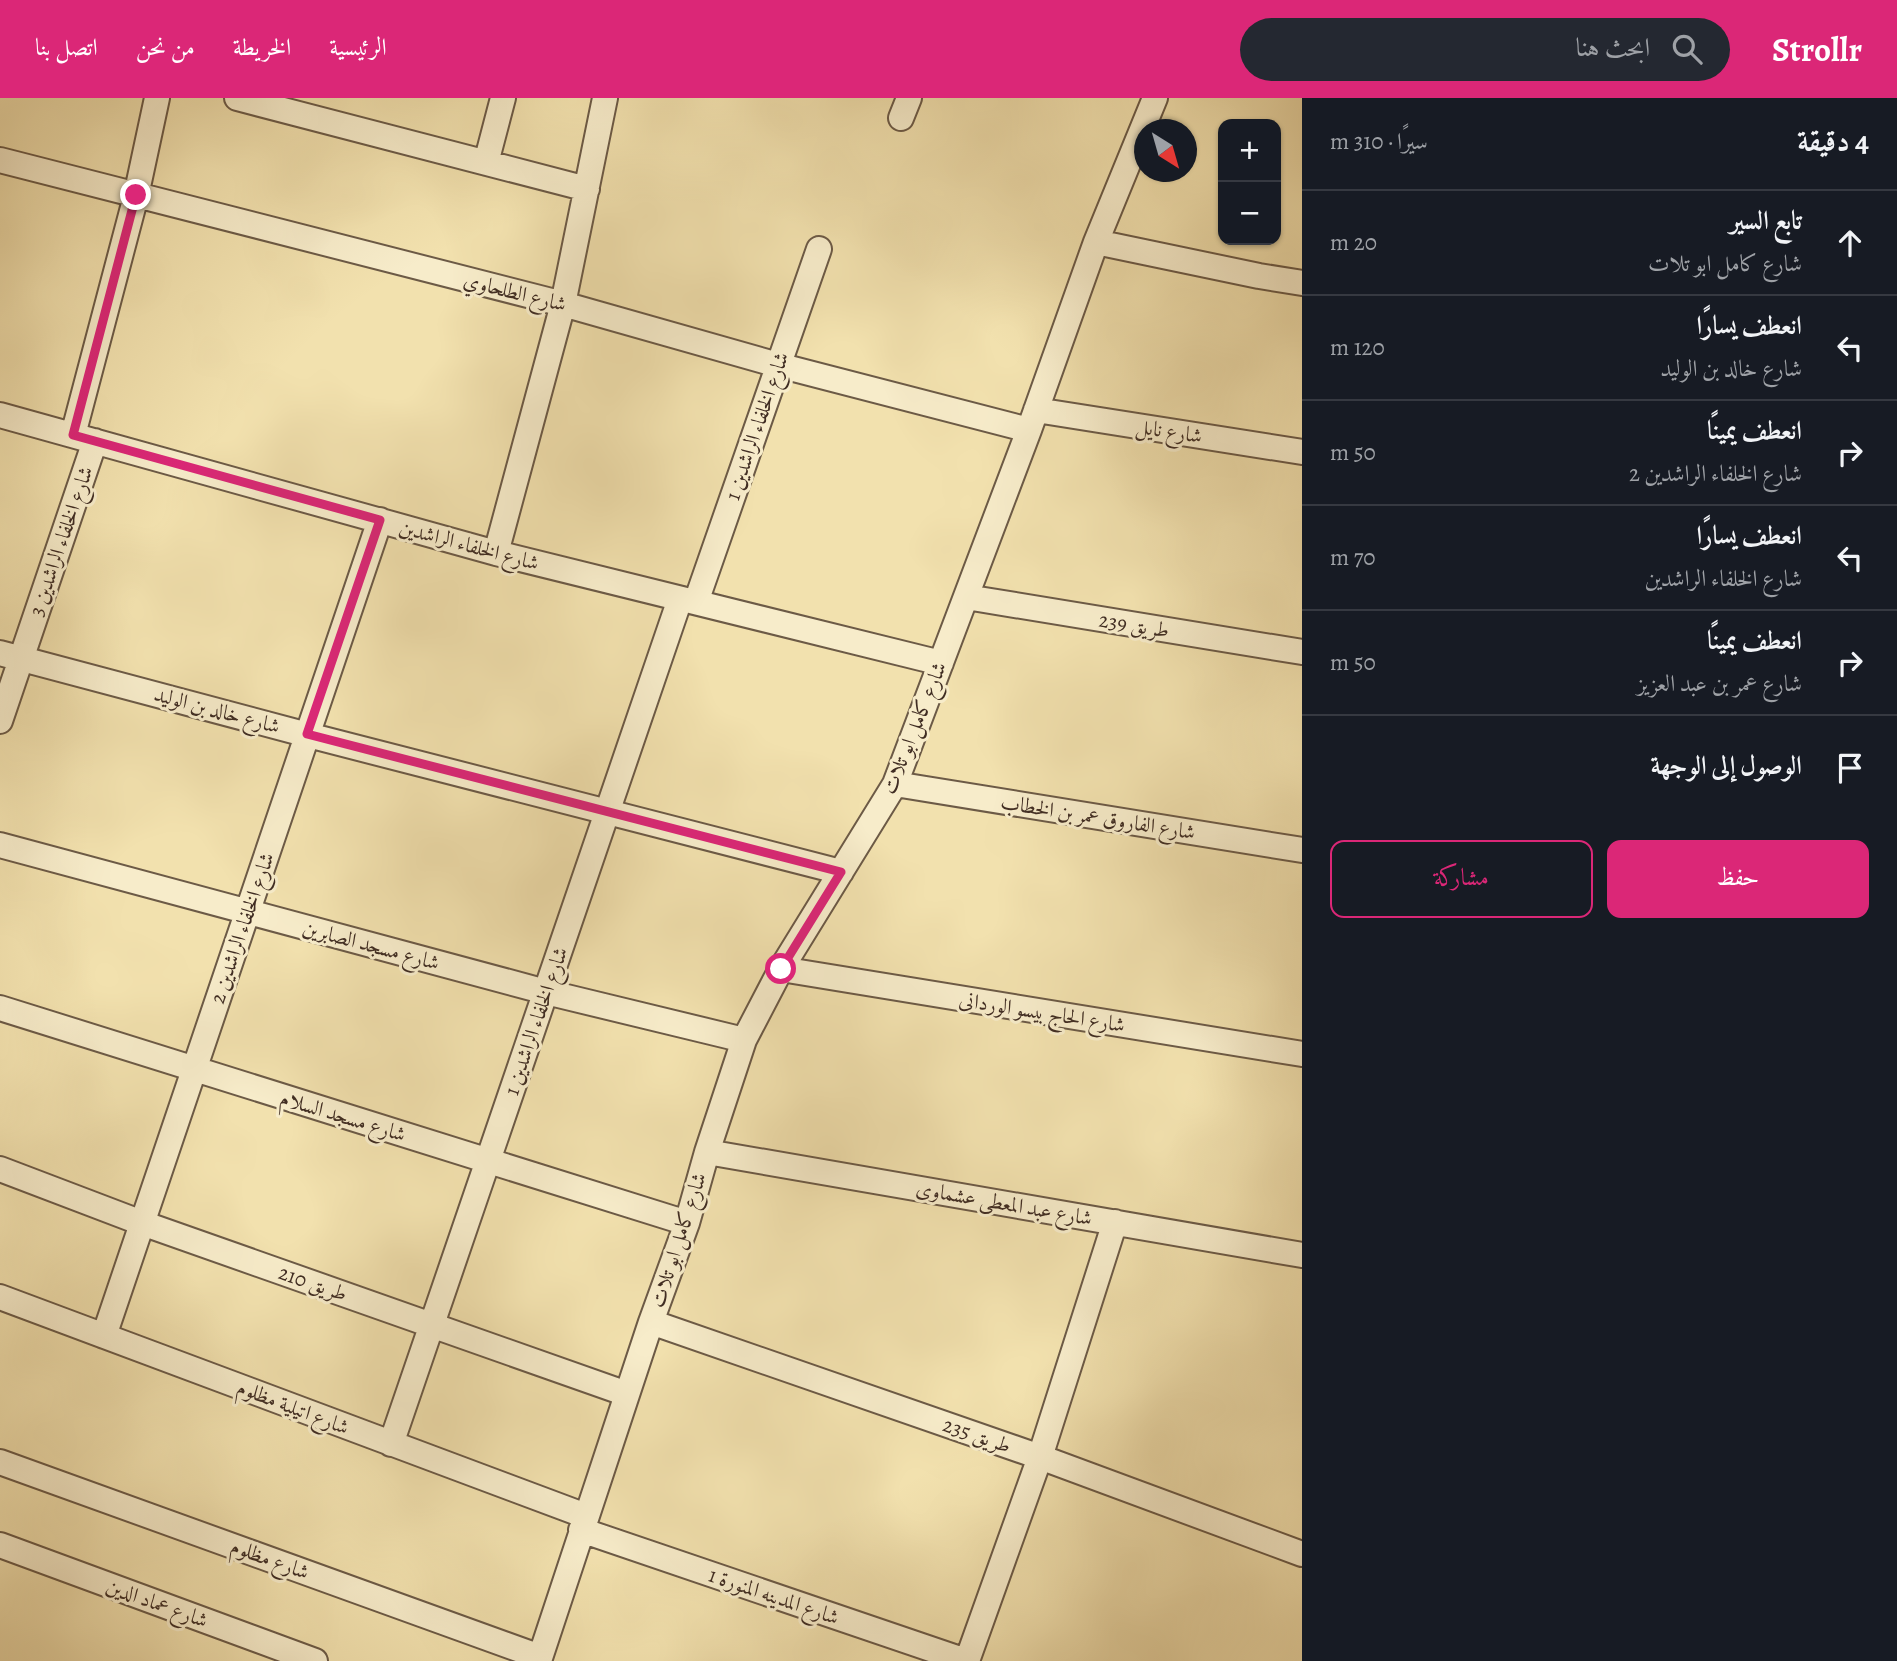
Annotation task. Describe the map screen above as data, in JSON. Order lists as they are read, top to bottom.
{
  "streets": {
    "street": [
      "شارع الطلحاوي",
      "شارع الخلفاء الراشدين 1",
      "شارع نايل",
      "شارع الخلفاء الراشدين 3",
      "شارع الخلفاء الراشدين",
      "طريق 239",
      "شارع خالد بن الوليد",
      "شارع كامل ابو تلات",
      "شارع الفاروق عمر بن الخطاب",
      "شارع الخلفاء الراشدين 2",
      "شارع مسجد الصابرين",
      "شارع الحاج بيسو الوردانى",
      "شارع مسجد السلام",
      "شارع عبد المعطى عشماوى",
      "طريق 210",
      "شارع اتيلية مظلوم",
      "طريق 235",
      "شارع مظلوم",
      "شارع المدينه المنورة 1",
      "شارع عماد الدين"
    ]
  },
  "crossings": [
    ["شارع الطلحاوي", "شارع الخلفاء الراشدين 1"],
    ["شارع الطلحاوي", "شارع نايل"],
    ["شارع الطلحاوي", "شارع الخلفاء الراشدين 3"],
    ["شارع الطلحاوي", "شارع كامل ابو تلات"],
    ["شارع الخلفاء الراشدين 1", "شارع الخلفاء الراشدين"],
    ["شارع الخلفاء الراشدين 1", "شارع خالد بن الوليد"],
    ["شارع الخلفاء الراشدين 1", "شارع مسجد الصابرين"],
    ["شارع الخلفاء الراشدين 1", "شارع مسجد السلام"],
    ["شارع الخلفاء الراشدين 1", "طريق 210"],
    ["شارع الخلفاء الراشدين 1", "شارع اتيلية مظلوم"],
    ["شارع نايل", "شارع كامل ابو تلات"],
    ["شارع الخلفاء الراشدين 3", "شارع الخلفاء الراشدين"],
    ["شارع الخلفاء الراشدين 3", "شارع خالد بن الوليد"],
    ["شارع الخلفاء الراشدين", "شارع كامل ابو تلات"],
    ["شارع الخلفاء الراشدين", "شارع الخلفاء الراشدين 2"],
    ["طريق 239", "شارع كامل ابو تلات"],
    ["شارع خالد بن الوليد", "شارع كامل ابو تلات"],
    ["شارع خالد بن الوليد", "شارع الخلفاء الراشدين 2"],
    ["شارع كامل ابو تلات", "شارع الفاروق عمر بن الخطاب"],
    ["شارع كامل ابو تلات", "شارع مسجد الصابرين"],
    ["شارع كامل ابو تلات", "شارع الحاج بيسو الوردانى"],
    ["شارع كامل ابو تلات", "شارع مسجد السلام"],
    ["شارع كامل ابو تلات", "شارع عبد المعطى عشماوى"],
    ["شارع كامل ابو تلات", "طريق 210"],
    ["شارع كامل ابو تلات", "شارع اتيلية مظلوم"],
    ["شارع كامل ابو تلات", "طريق 235"],
    ["شارع كامل ابو تلات", "شارع مظلوم"],
    ["شارع كامل ابو تلات", "شارع المدينه المنورة 1"],
    ["شارع الخلفاء الراشدين 2", "شارع مسجد الصابرين"],
    ["شارع الخلفاء الراشدين 2", "شارع مسجد السلام"],
    ["شارع الخلفاء الراشدين 2", "طريق 210"],
    ["شارع الخلفاء الراشدين 2", "شارع اتيلية مظلوم"],
    ["شارع اتيلية مظلوم", "شارع المدينه المنورة 1"]
  ],
  "north": "bottom right",
  "page": {
    "header": "Strollr",
    "search": "ابحث هنا",
    "nav": [
      "الرئيسية",
      "الخريطة",
      "من نحن",
      "اتصل بنا"
    ],
    "heading": ["4 دقيقة", "سيرًا · 310 m"],
    "map_buttons": ["+", "−"],
    "list": [
      ["تابع السير", "شارع كامل ابو تلات", "20 m"],
      ["انعطف يسارًا", "شارع خالد بن الوليد", "120 m"],
      ["انعطف يمينًا", "شارع الخلفاء الراشدين 2", "50 m"],
      ["انعطف يسارًا", "شارع الخلفاء الراشدين", "70 m"],
      ["انعطف يمينًا", "شارع عمر بن عبد العزيز", "50 m"],
      "الوصول إلى الوجهة"
    ],
    "buttons": ["حفظ", "مشاركة"]
  }
}
